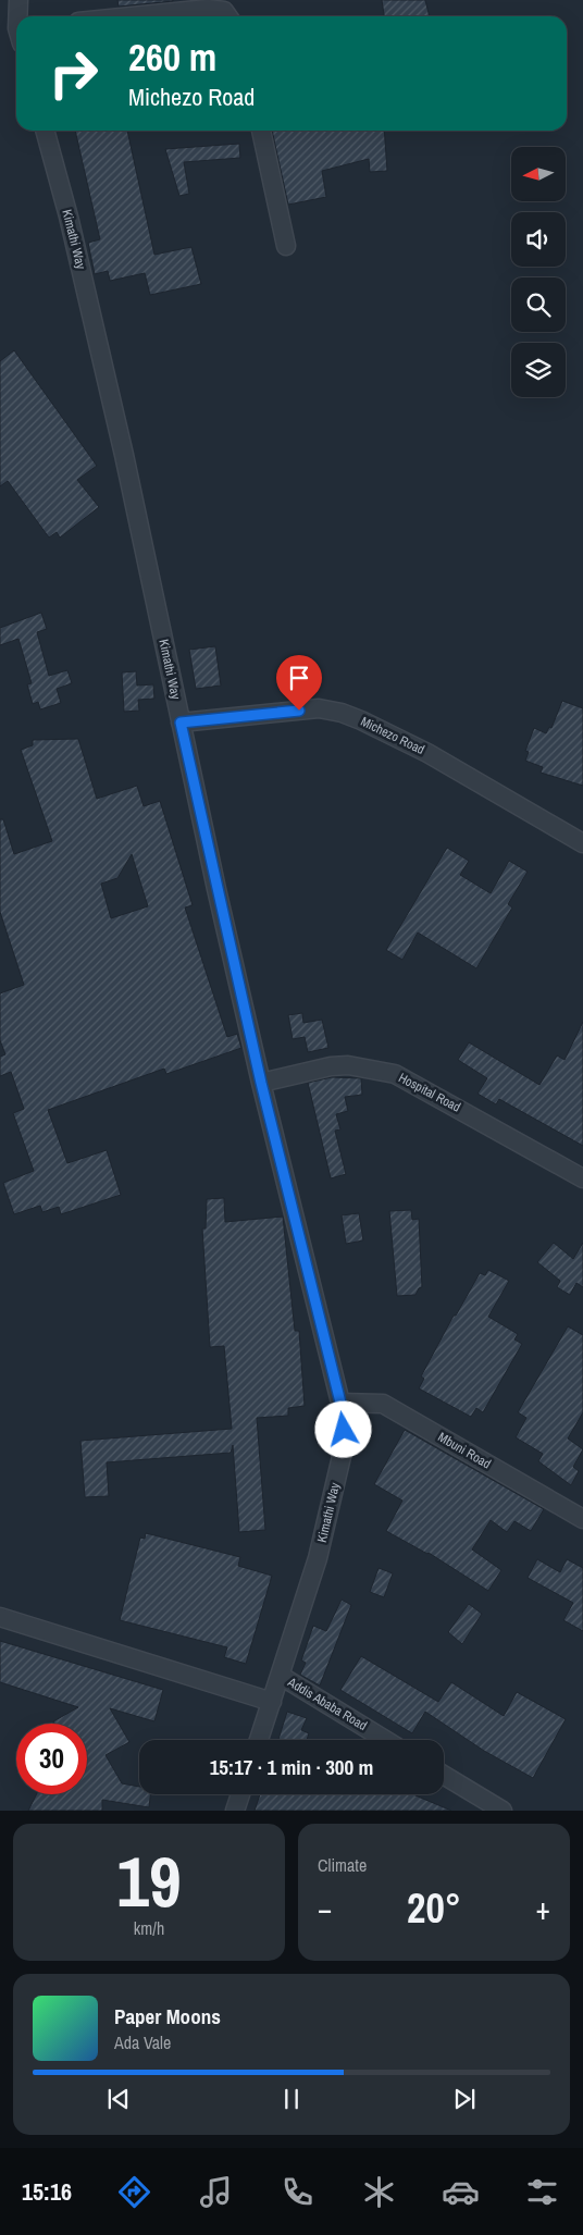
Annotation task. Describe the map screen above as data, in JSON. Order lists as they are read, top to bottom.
{
  "streets": {
    "street": [
      "Kimathi Way",
      "Michezo Road",
      "Hospital Road",
      "Mbuni Road",
      "Addis Ababa Road"
    ]
  },
  "crossings": [
    ["Kimathi Way", "Michezo Road"],
    ["Kimathi Way", "Hospital Road"],
    ["Kimathi Way", "Mbuni Road"],
    ["Kimathi Way", "Addis Ababa Road"]
  ],
  "north": "left",
  "page": {
    "turn": ["260 m", "Michezo Road"],
    "limit": "30",
    "trip": "15:17 · 1 min · 300 m",
    "tile": [
      ["19", "km/h"],
      "Climate"
    ],
    "heat": ["−", "20°", "+"],
    "song": ["Paper Moons", "Ada Vale"],
    "tabs": "15:16"
  }
}
